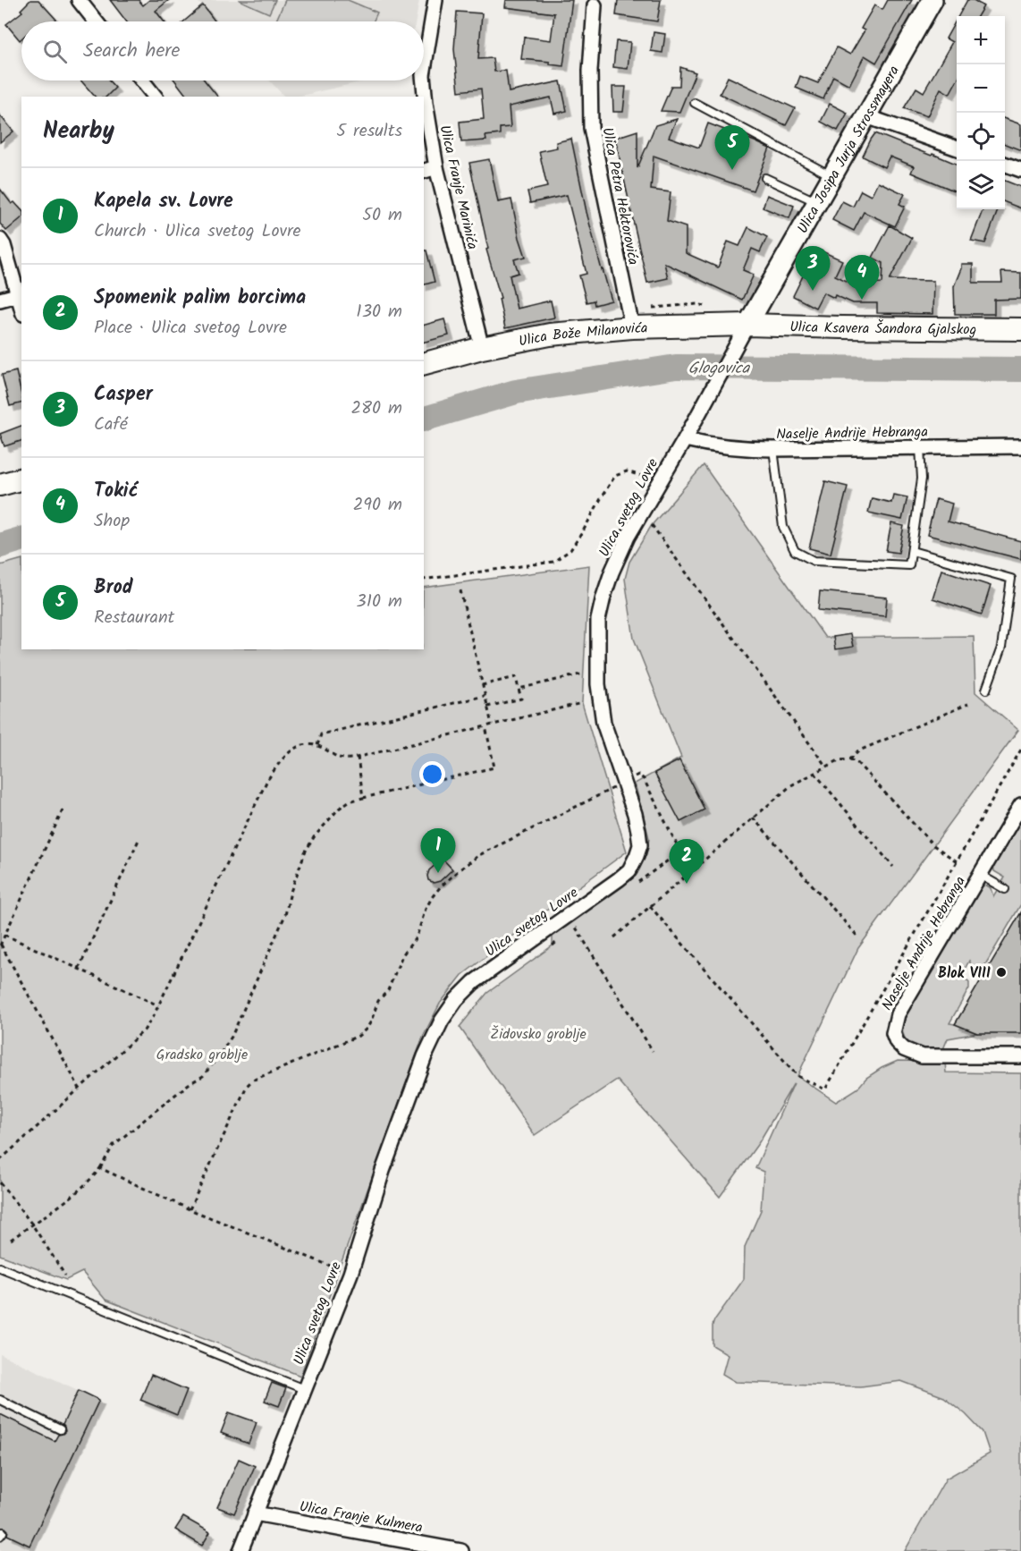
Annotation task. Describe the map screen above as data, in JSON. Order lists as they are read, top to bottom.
{
  "streets": {
    "main road": ["Ulica Josipa Jurja Strossmayera", "Ulica Ksavera Šandora Gjalskog", "Ulica Bože Milanovića"],
    "street": [
      "Ulica Franje Marinića",
      "Ulica Petra Hektorovića",
      "Naselje Andrije Hebranga",
      "Ulica svetog Lovre",
      "Ulica Franje Kulmera"
    ]
  },
  "crossings": [
    ["Ulica Josipa Jurja Strossmayera", "Ulica Ksavera Šandora Gjalskog"],
    ["Ulica Josipa Jurja Strossmayera", "Ulica Bože Milanovića"],
    ["Ulica Josipa Jurja Strossmayera", "Ulica svetog Lovre"],
    ["Ulica Franje Marinića", "Ulica Bože Milanovića"],
    ["Ulica Petra Hektorovića", "Ulica Bože Milanovića"],
    ["Ulica Ksavera Šandora Gjalskog", "Ulica Bože Milanovića"],
    ["Ulica Ksavera Šandora Gjalskog", "Ulica svetog Lovre"],
    ["Ulica Bože Milanovića", "Ulica svetog Lovre"],
    ["Naselje Andrije Hebranga", "Ulica svetog Lovre"],
    ["Ulica svetog Lovre", "Ulica Franje Kulmera"]
  ],
  "water": ["Glogovica"],
  "parks": ["Židovsko groblje", "Gradsko groblje"],
  "places": ["Blok VIII"],
  "page": {
    "map_buttons": ["+", "−"],
    "search": "Search here",
    "heading": ["Nearby", "5 results"],
    "pins": [
      "5",
      "3",
      "4",
      "1",
      "2"
    ],
    "list": [
      {
        "mark": "1",
        "name": "Kapela sv. Lovre",
        "note": "Church · Ulica svetog Lovre",
        "value": "50 m"
      },
      {
        "mark": "2",
        "name": "Spomenik palim borcima",
        "note": "Place · Ulica svetog Lovre",
        "value": "130 m"
      },
      {
        "mark": "3",
        "name": "Casper",
        "note": "Café",
        "value": "280 m"
      },
      {
        "mark": "4",
        "name": "Tokić",
        "note": "Shop",
        "value": "290 m"
      },
      {
        "mark": "5",
        "name": "Brod",
        "note": "Restaurant",
        "value": "310 m"
      }
    ]
  }
}
